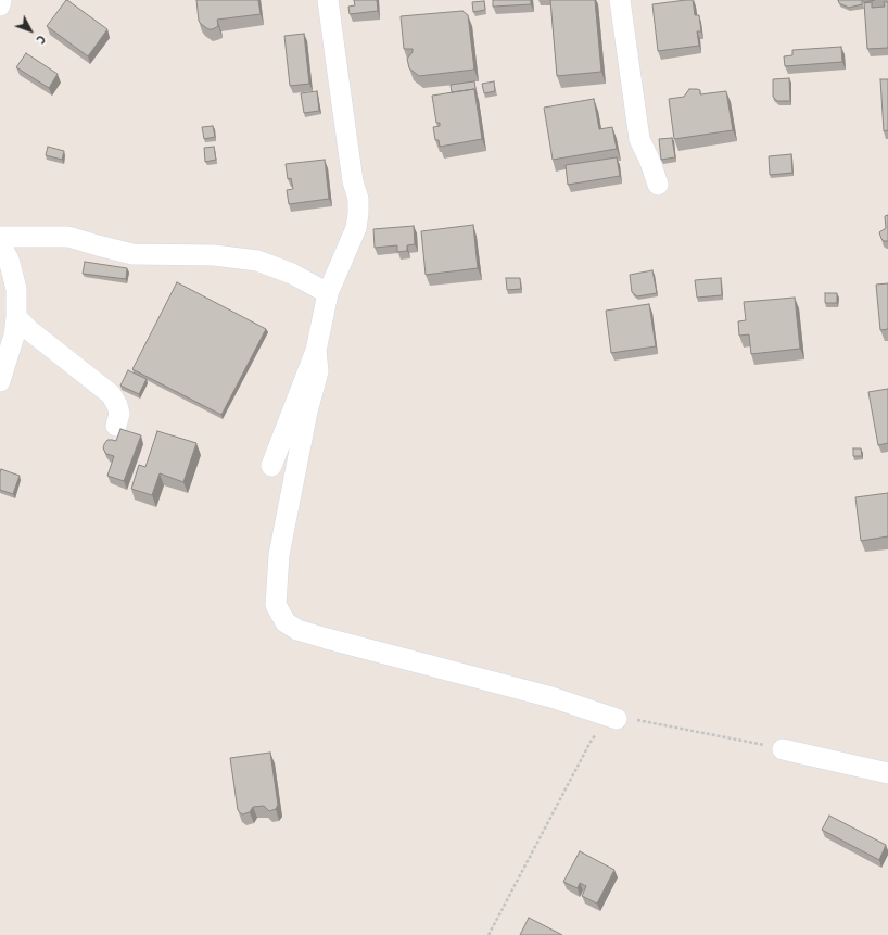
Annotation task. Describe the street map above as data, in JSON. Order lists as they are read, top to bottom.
{
  "north": "bottom right"
}
